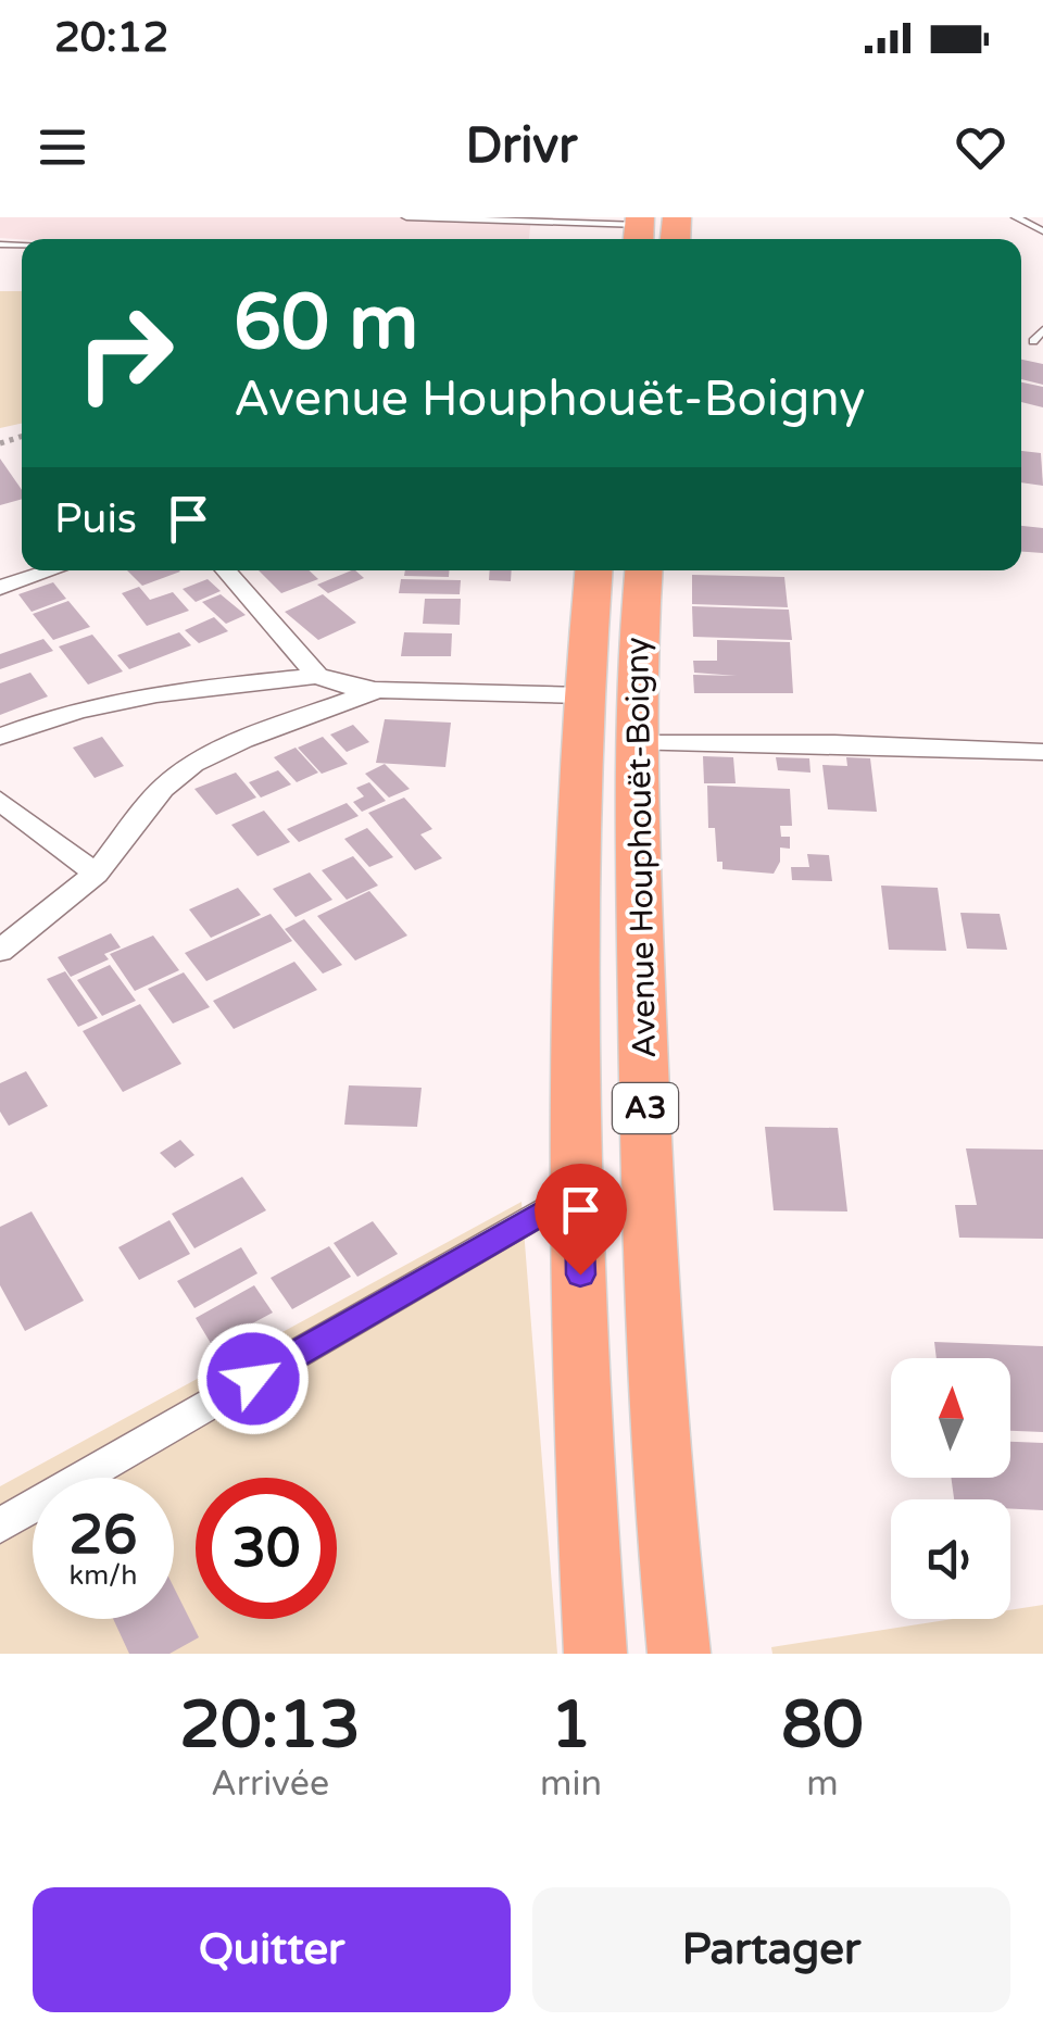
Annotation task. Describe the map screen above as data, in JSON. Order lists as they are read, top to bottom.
{
  "streets": {
    "highway": ["Avenue Houphouët-Boigny", "A3"]
  },
  "north": "top",
  "page": {
    "status": "20:12",
    "header": "Drivr",
    "turn": ["60 m", "Avenue Houphouët-Boigny"],
    "then": "Puis",
    "speed": "26 km/h",
    "limit": "30",
    "eta": [
      "20:13",
      "Arrivée",
      "1",
      "min",
      "80",
      "m"
    ],
    "buttons": ["Quitter", "Partager"]
  }
}
